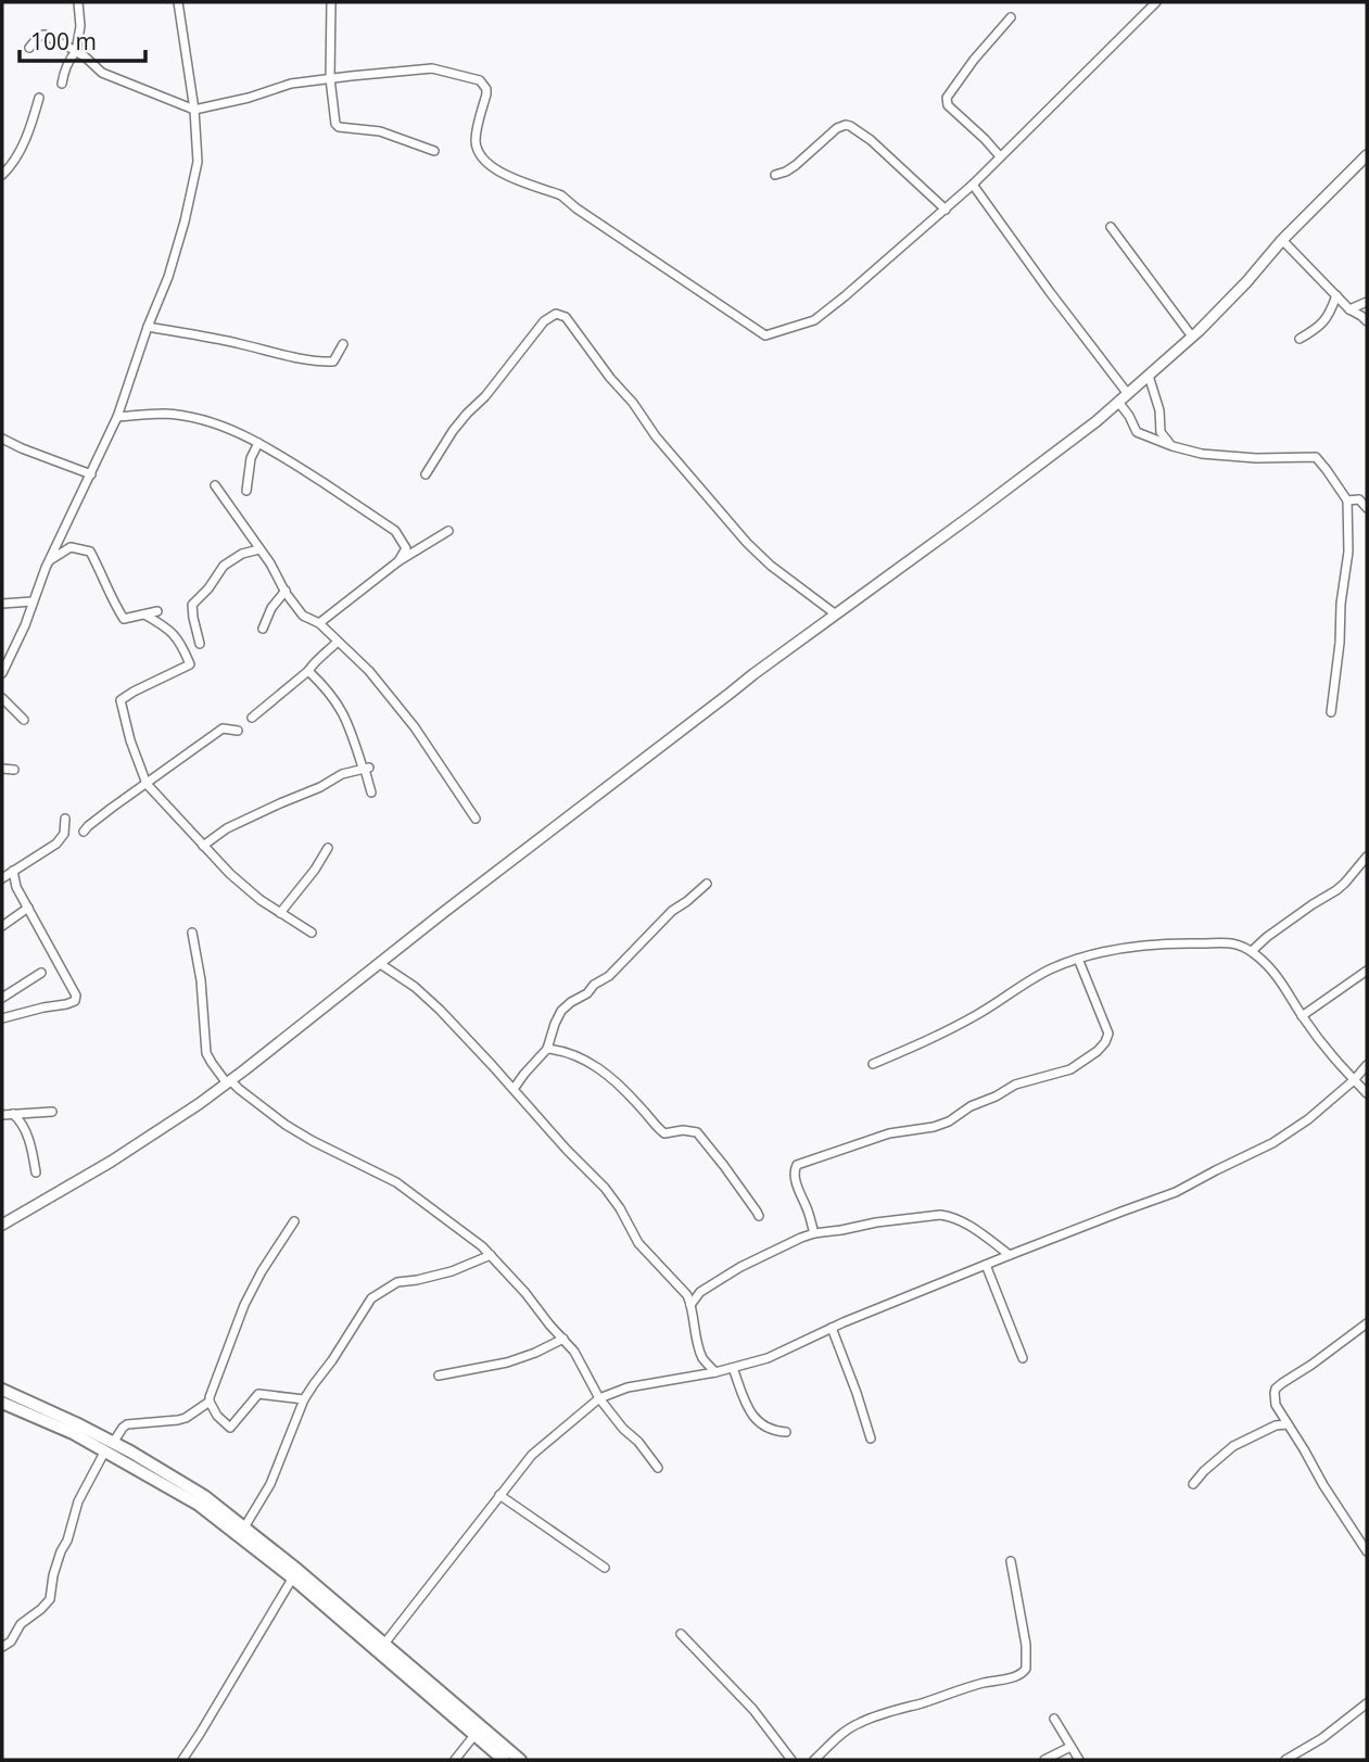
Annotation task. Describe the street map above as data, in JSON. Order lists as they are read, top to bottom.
{
  "scale_bar": "100 m"
}
